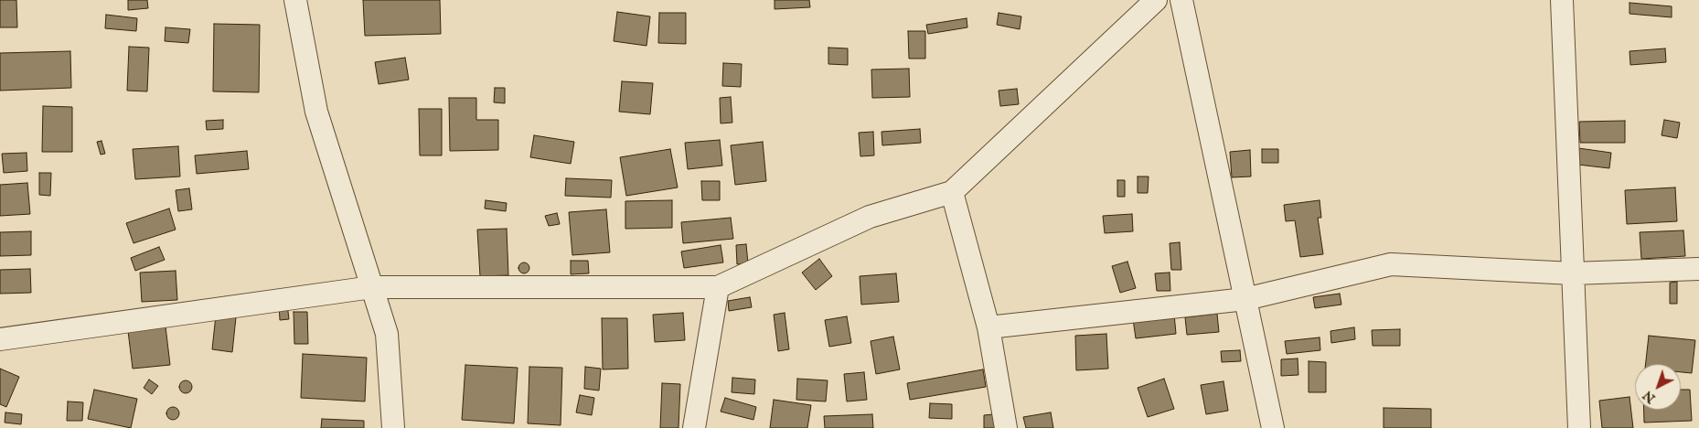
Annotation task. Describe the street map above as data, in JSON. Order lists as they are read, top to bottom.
{
  "north": "bottom left"
}
